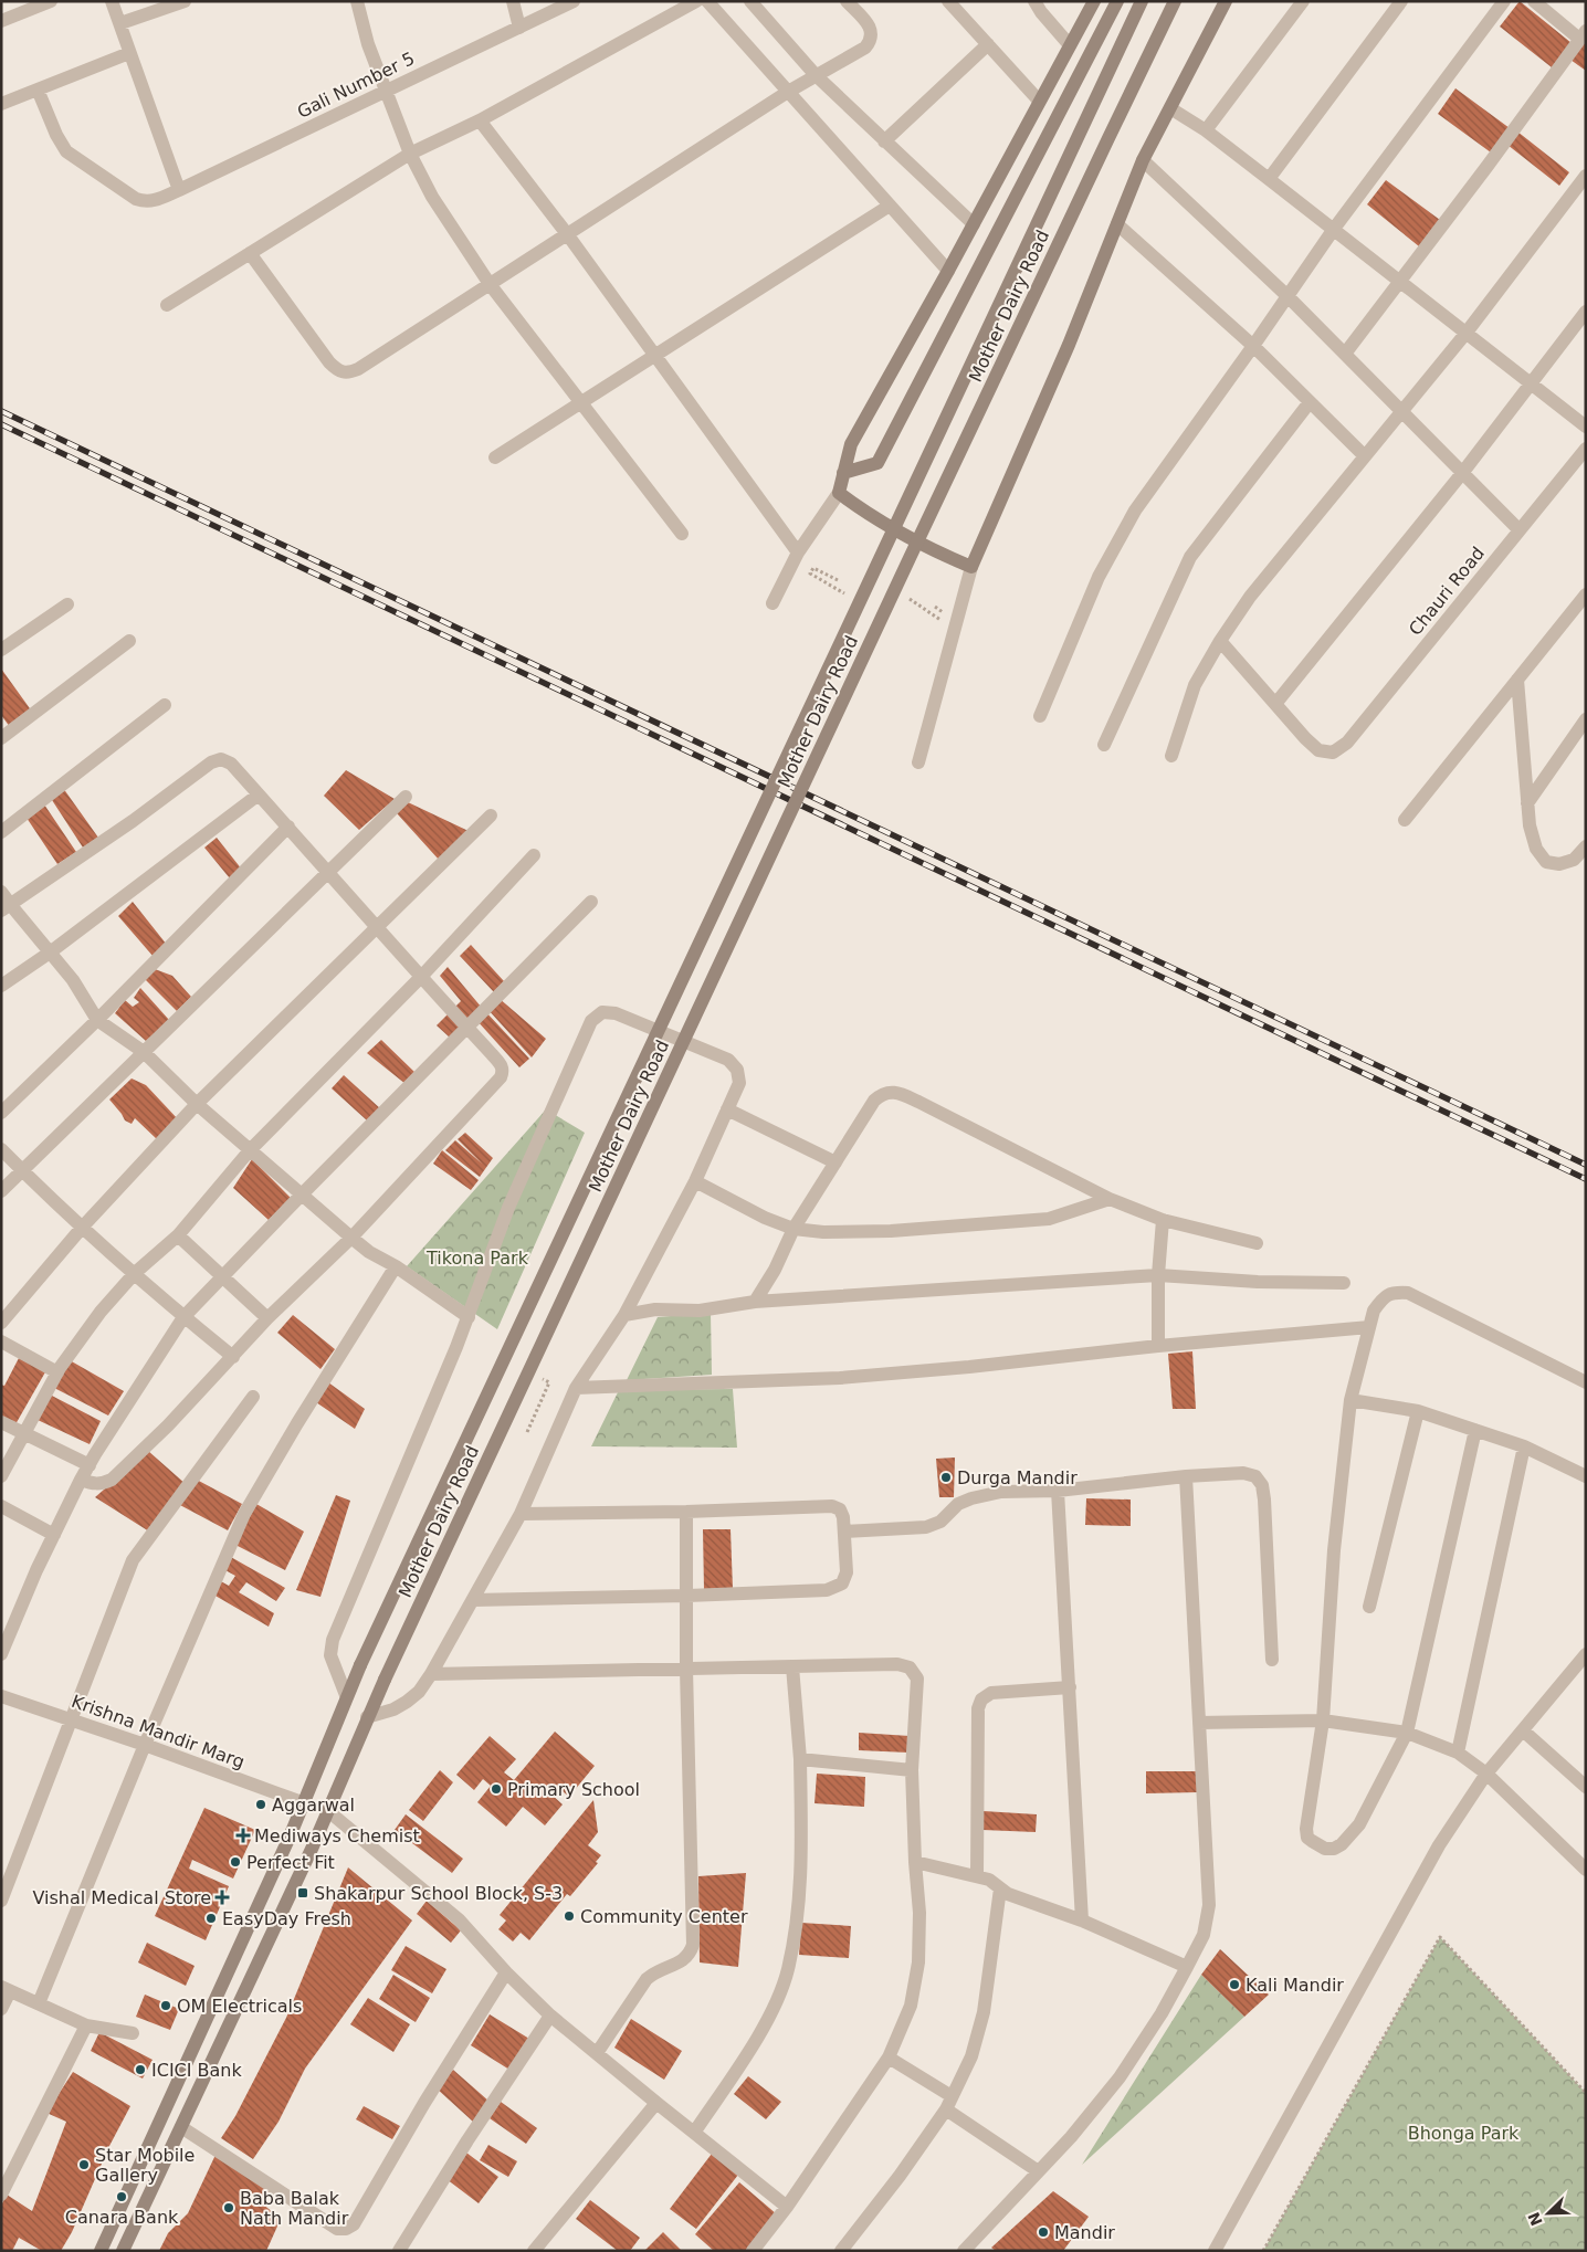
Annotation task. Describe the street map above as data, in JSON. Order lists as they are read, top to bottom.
{
  "streets": {
    "main road": ["Mother Dairy Road"],
    "street": ["Gali Number 5", "Chauri Road", "Krishna Mandir Marg"]
  },
  "crossings": [
    ["Mother Dairy Road", "Krishna Mandir Marg"]
  ],
  "parks": ["Tikona Park", "Bhonga Park"],
  "places": {
    "other": [
      "Durga Mandir",
      "Primary School",
      "Aggarwal",
      "Perfect Fit",
      "Community Center",
      "EasyDay Fresh",
      "Kali Mandir",
      "OM Electricals",
      "ICICI Bank",
      "Star Mobile Gallery",
      "Canara Bank",
      "Baba Balak Nath Mandir",
      "Mandir"
    ],
    "health": ["Mediways Chemist", "Vishal Medical Store"],
    "transit": ["Shakarpur School Block, S-3"]
  },
  "north": "bottom left"
}
